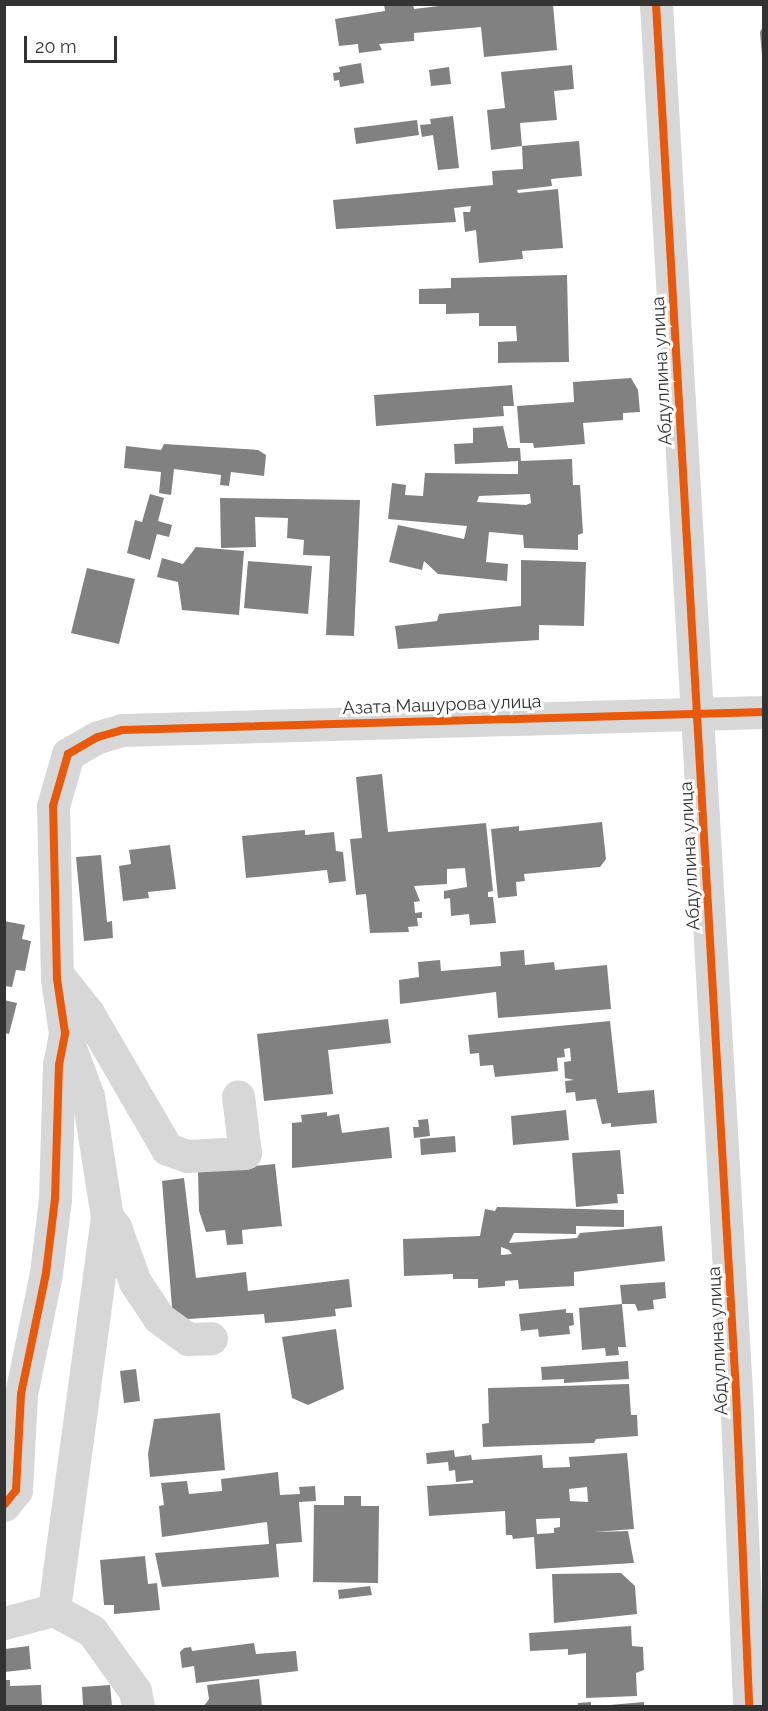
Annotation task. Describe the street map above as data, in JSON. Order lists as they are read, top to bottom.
{
  "streets": {
    "street": ["Абдуллина улица", "Азата Машурова улица"]
  },
  "crossings": [
    ["Абдуллина улица", "Азата Машурова улица"]
  ],
  "scale_bar": "20 m"
}
